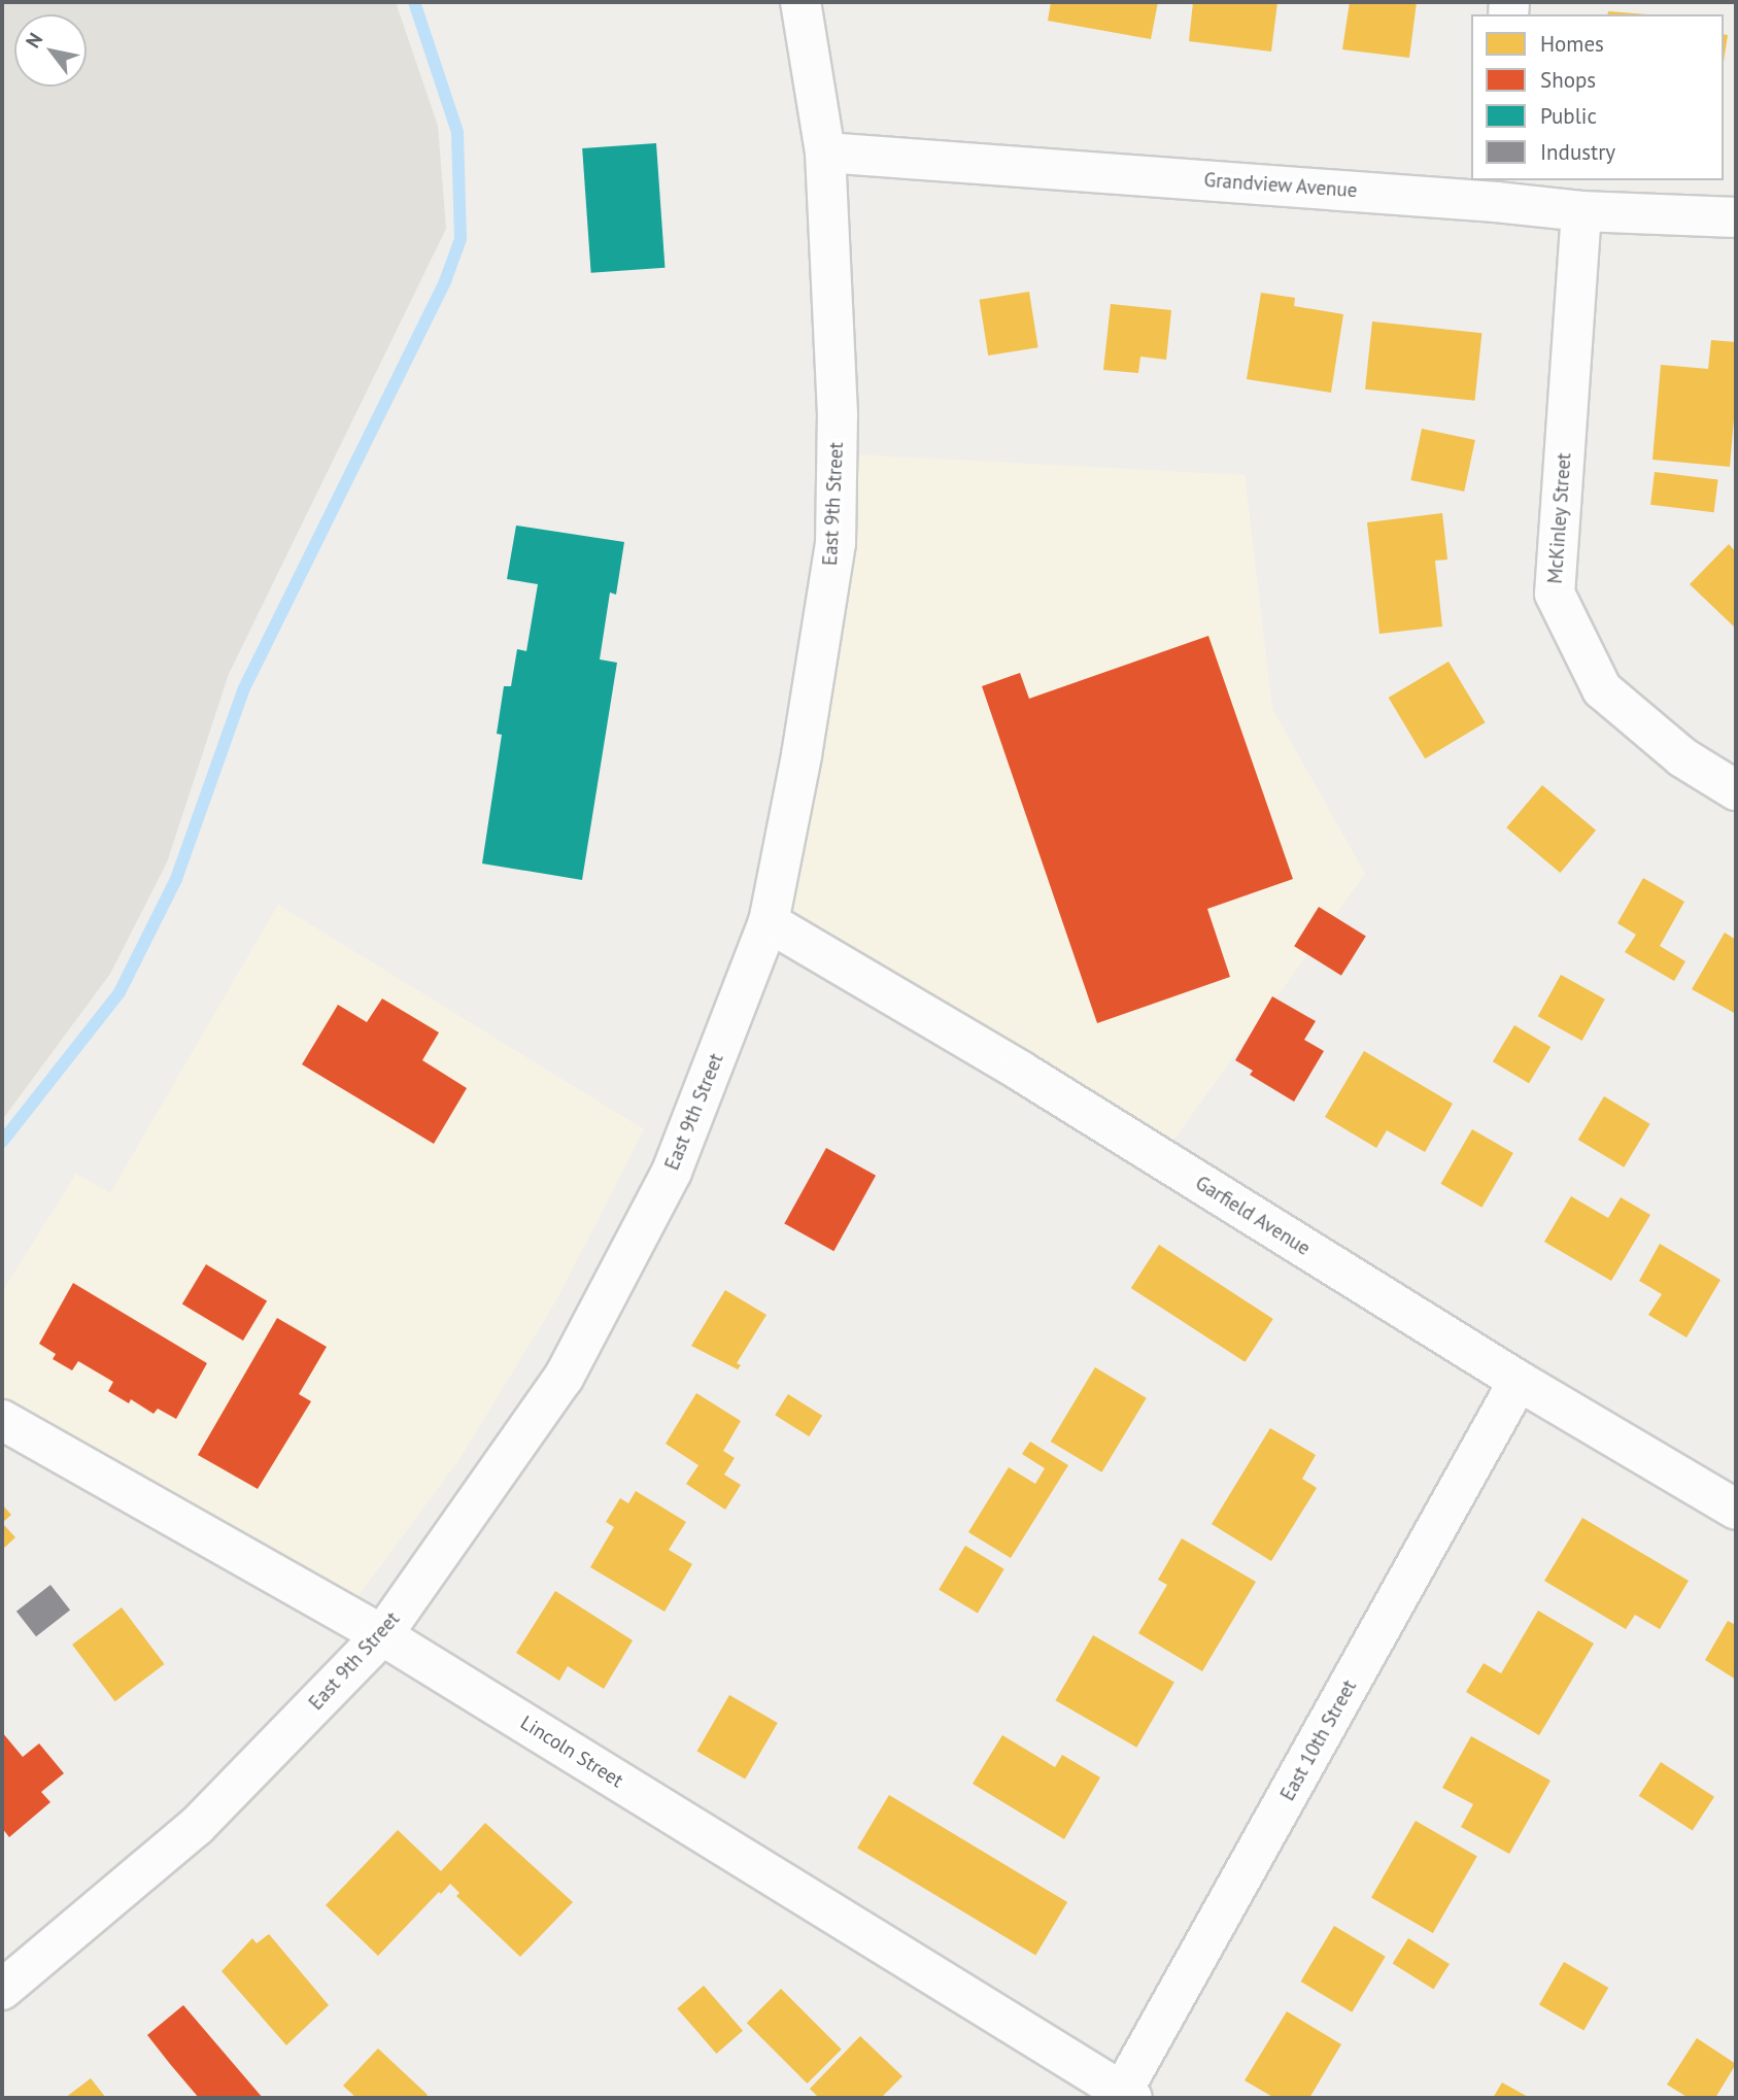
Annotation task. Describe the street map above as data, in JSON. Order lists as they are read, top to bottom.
{
  "streets": {
    "street": [
      "Grandview Avenue",
      "East 9th Street",
      "McKinley Street",
      "Garfield Avenue",
      "East 10th Street",
      "Lincoln Street"
    ]
  },
  "crossings": [
    ["Grandview Avenue", "East 9th Street"],
    ["Grandview Avenue", "McKinley Street"],
    ["East 9th Street", "Garfield Avenue"],
    ["East 9th Street", "Lincoln Street"],
    ["Garfield Avenue", "East 10th Street"],
    ["East 10th Street", "Lincoln Street"]
  ],
  "legend": [
    "Homes",
    "Shops",
    "Public",
    "Industry"
  ],
  "north": "top left"
}
